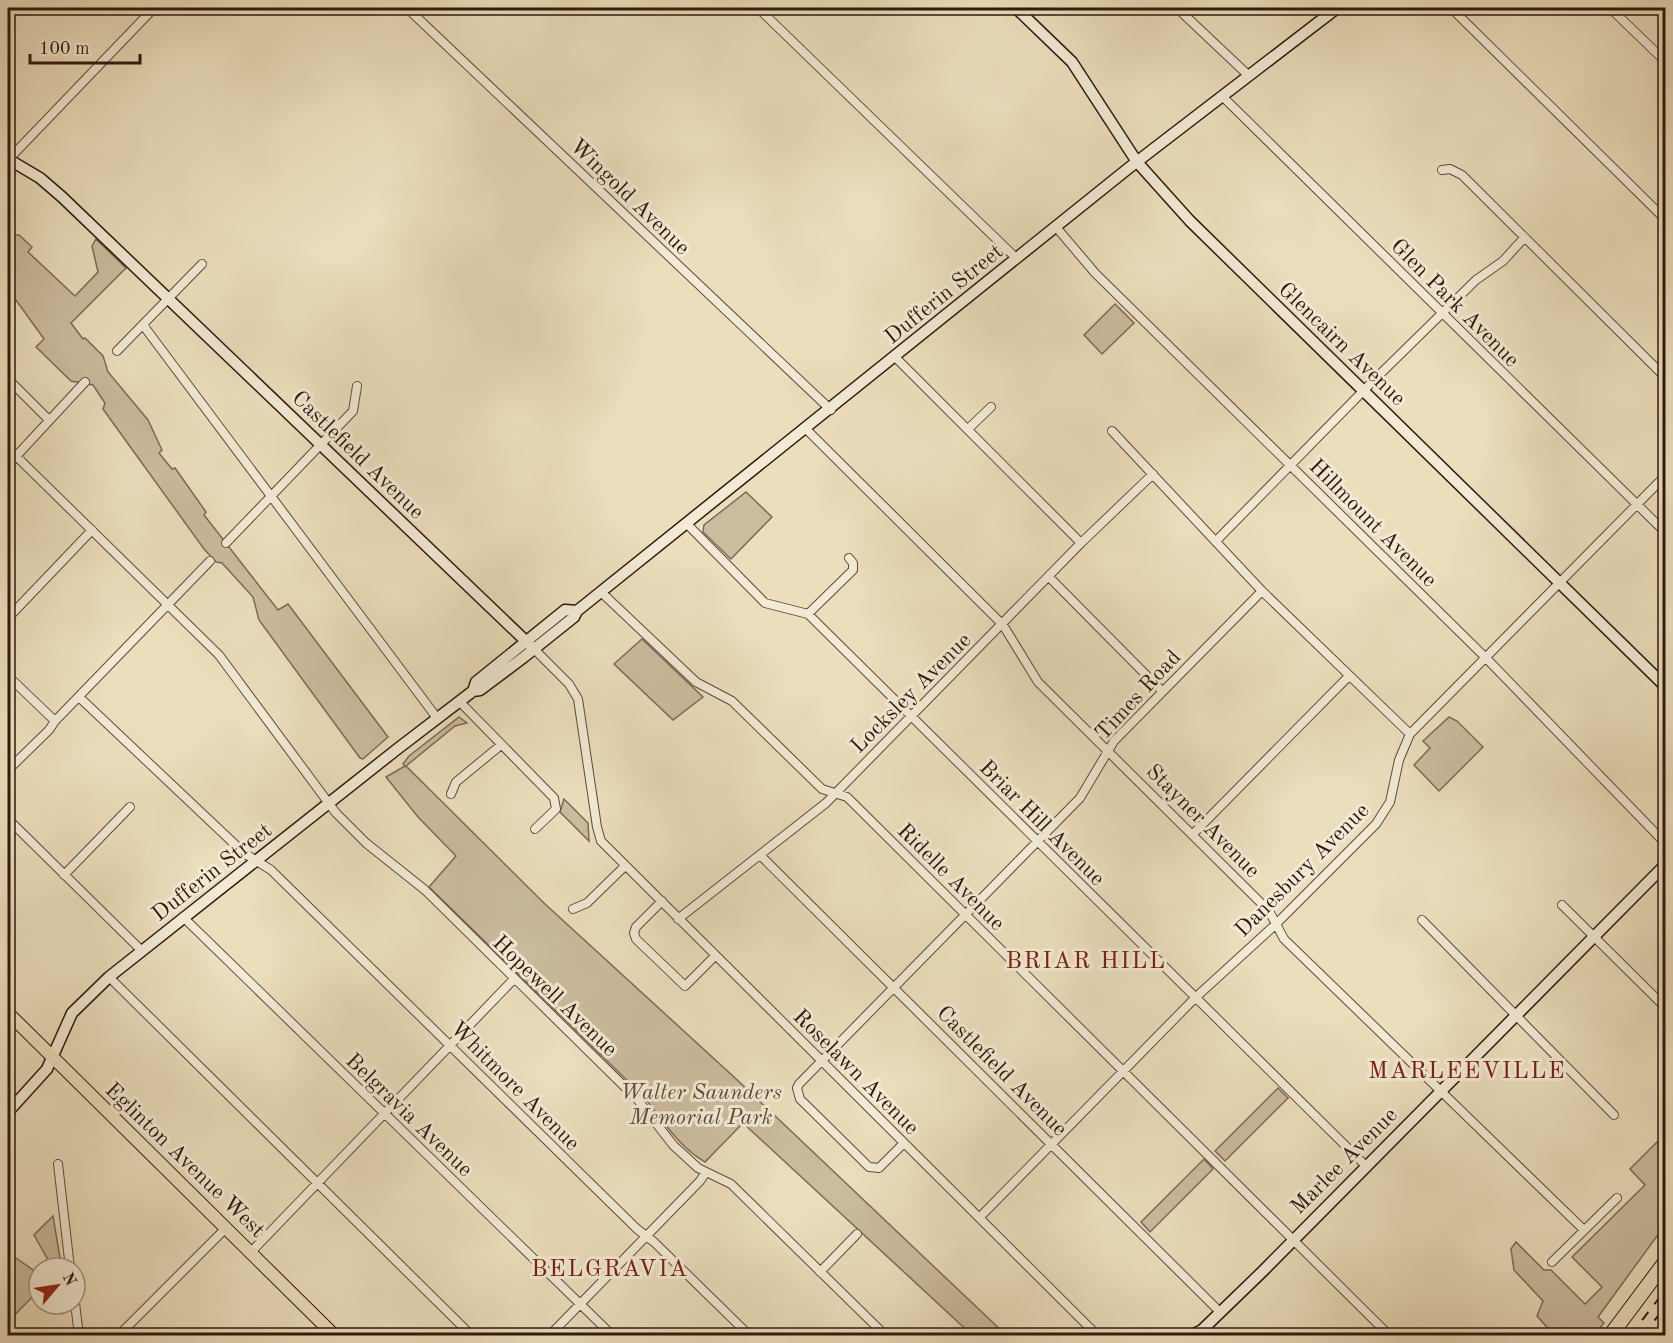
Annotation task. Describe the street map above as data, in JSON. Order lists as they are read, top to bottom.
{
  "streets": {
    "main road": ["Eglinton Avenue West"],
    "street": [
      "Wingold Avenue",
      "Dufferin Street",
      "Glen Park Avenue",
      "Glencairn Avenue",
      "Castlefield Avenue",
      "Hillmount Avenue",
      "Locksley Avenue",
      "Times Road",
      "Stayner Avenue",
      "Briar Hill Avenue",
      "Danesbury Avenue",
      "Ridelle Avenue",
      "Hopewell Avenue",
      "Roselawn Avenue",
      "Whitmore Avenue",
      "Belgravia Avenue",
      "Marlee Avenue"
    ]
  },
  "crossings": [
    ["Wingold Avenue", "Dufferin Street"],
    ["Dufferin Street", "Glen Park Avenue"],
    ["Dufferin Street", "Glencairn Avenue"],
    ["Dufferin Street", "Castlefield Avenue"],
    ["Dufferin Street", "Hillmount Avenue"],
    ["Dufferin Street", "Stayner Avenue"],
    ["Dufferin Street", "Ridelle Avenue"],
    ["Dufferin Street", "Hopewell Avenue"],
    ["Dufferin Street", "Whitmore Avenue"],
    ["Dufferin Street", "Belgravia Avenue"],
    ["Dufferin Street", "Eglinton Avenue West"],
    ["Glen Park Avenue", "Danesbury Avenue"],
    ["Glencairn Avenue", "Danesbury Avenue"],
    ["Castlefield Avenue", "Locksley Avenue"],
    ["Castlefield Avenue", "Times Road"],
    ["Castlefield Avenue", "Danesbury Avenue"],
    ["Castlefield Avenue", "Roselawn Avenue"],
    ["Castlefield Avenue", "Marlee Avenue"],
    ["Hillmount Avenue", "Danesbury Avenue"],
    ["Locksley Avenue", "Stayner Avenue"],
    ["Locksley Avenue", "Briar Hill Avenue"],
    ["Locksley Avenue", "Ridelle Avenue"],
    ["Locksley Avenue", "Roselawn Avenue"],
    ["Times Road", "Stayner Avenue"],
    ["Times Road", "Briar Hill Avenue"],
    ["Times Road", "Ridelle Avenue"],
    ["Times Road", "Roselawn Avenue"],
    ["Stayner Avenue", "Danesbury Avenue"],
    ["Stayner Avenue", "Marlee Avenue"],
    ["Briar Hill Avenue", "Danesbury Avenue"],
    ["Briar Hill Avenue", "Marlee Avenue"],
    ["Danesbury Avenue", "Ridelle Avenue"],
    ["Danesbury Avenue", "Roselawn Avenue"],
    ["Ridelle Avenue", "Marlee Avenue"]
  ],
  "districts": ["BRIAR HILL", "MARLEEVILLE", "BELGRAVIA"],
  "parks": ["Walter Saunders Memorial Park"],
  "scale_bar": "100 m",
  "north": "top right"
}
